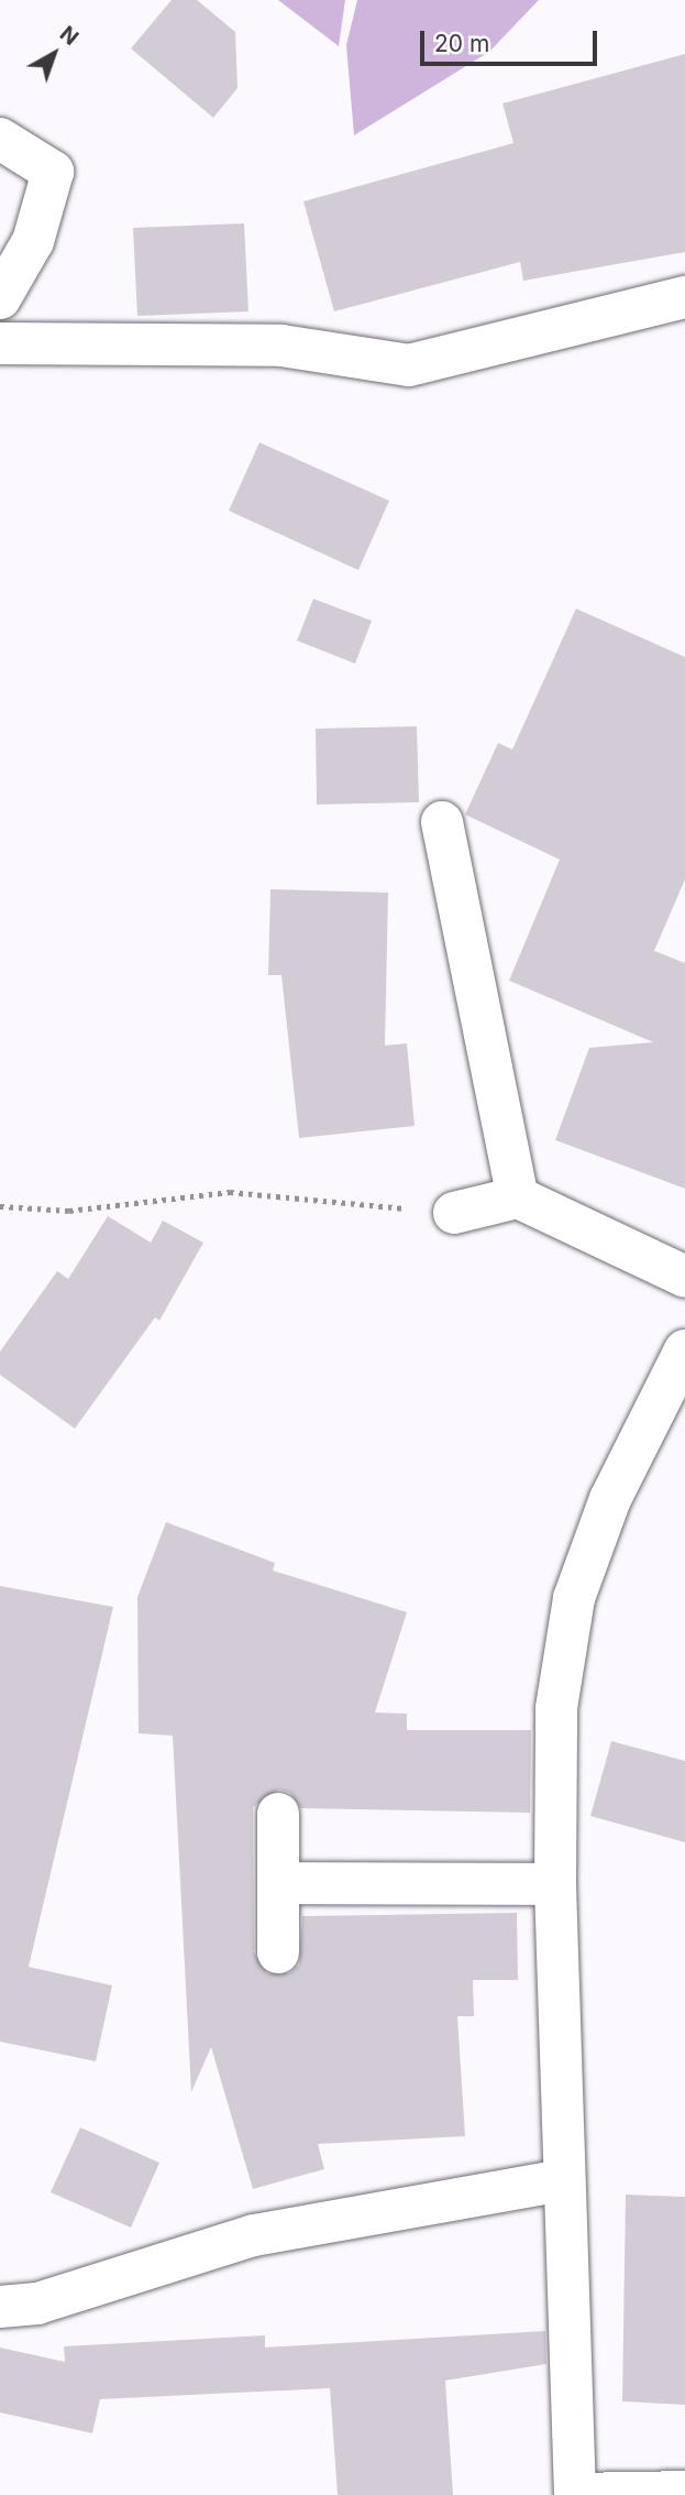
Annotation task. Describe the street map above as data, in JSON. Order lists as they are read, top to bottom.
{
  "scale_bar": "20 m",
  "north": "top right"
}
